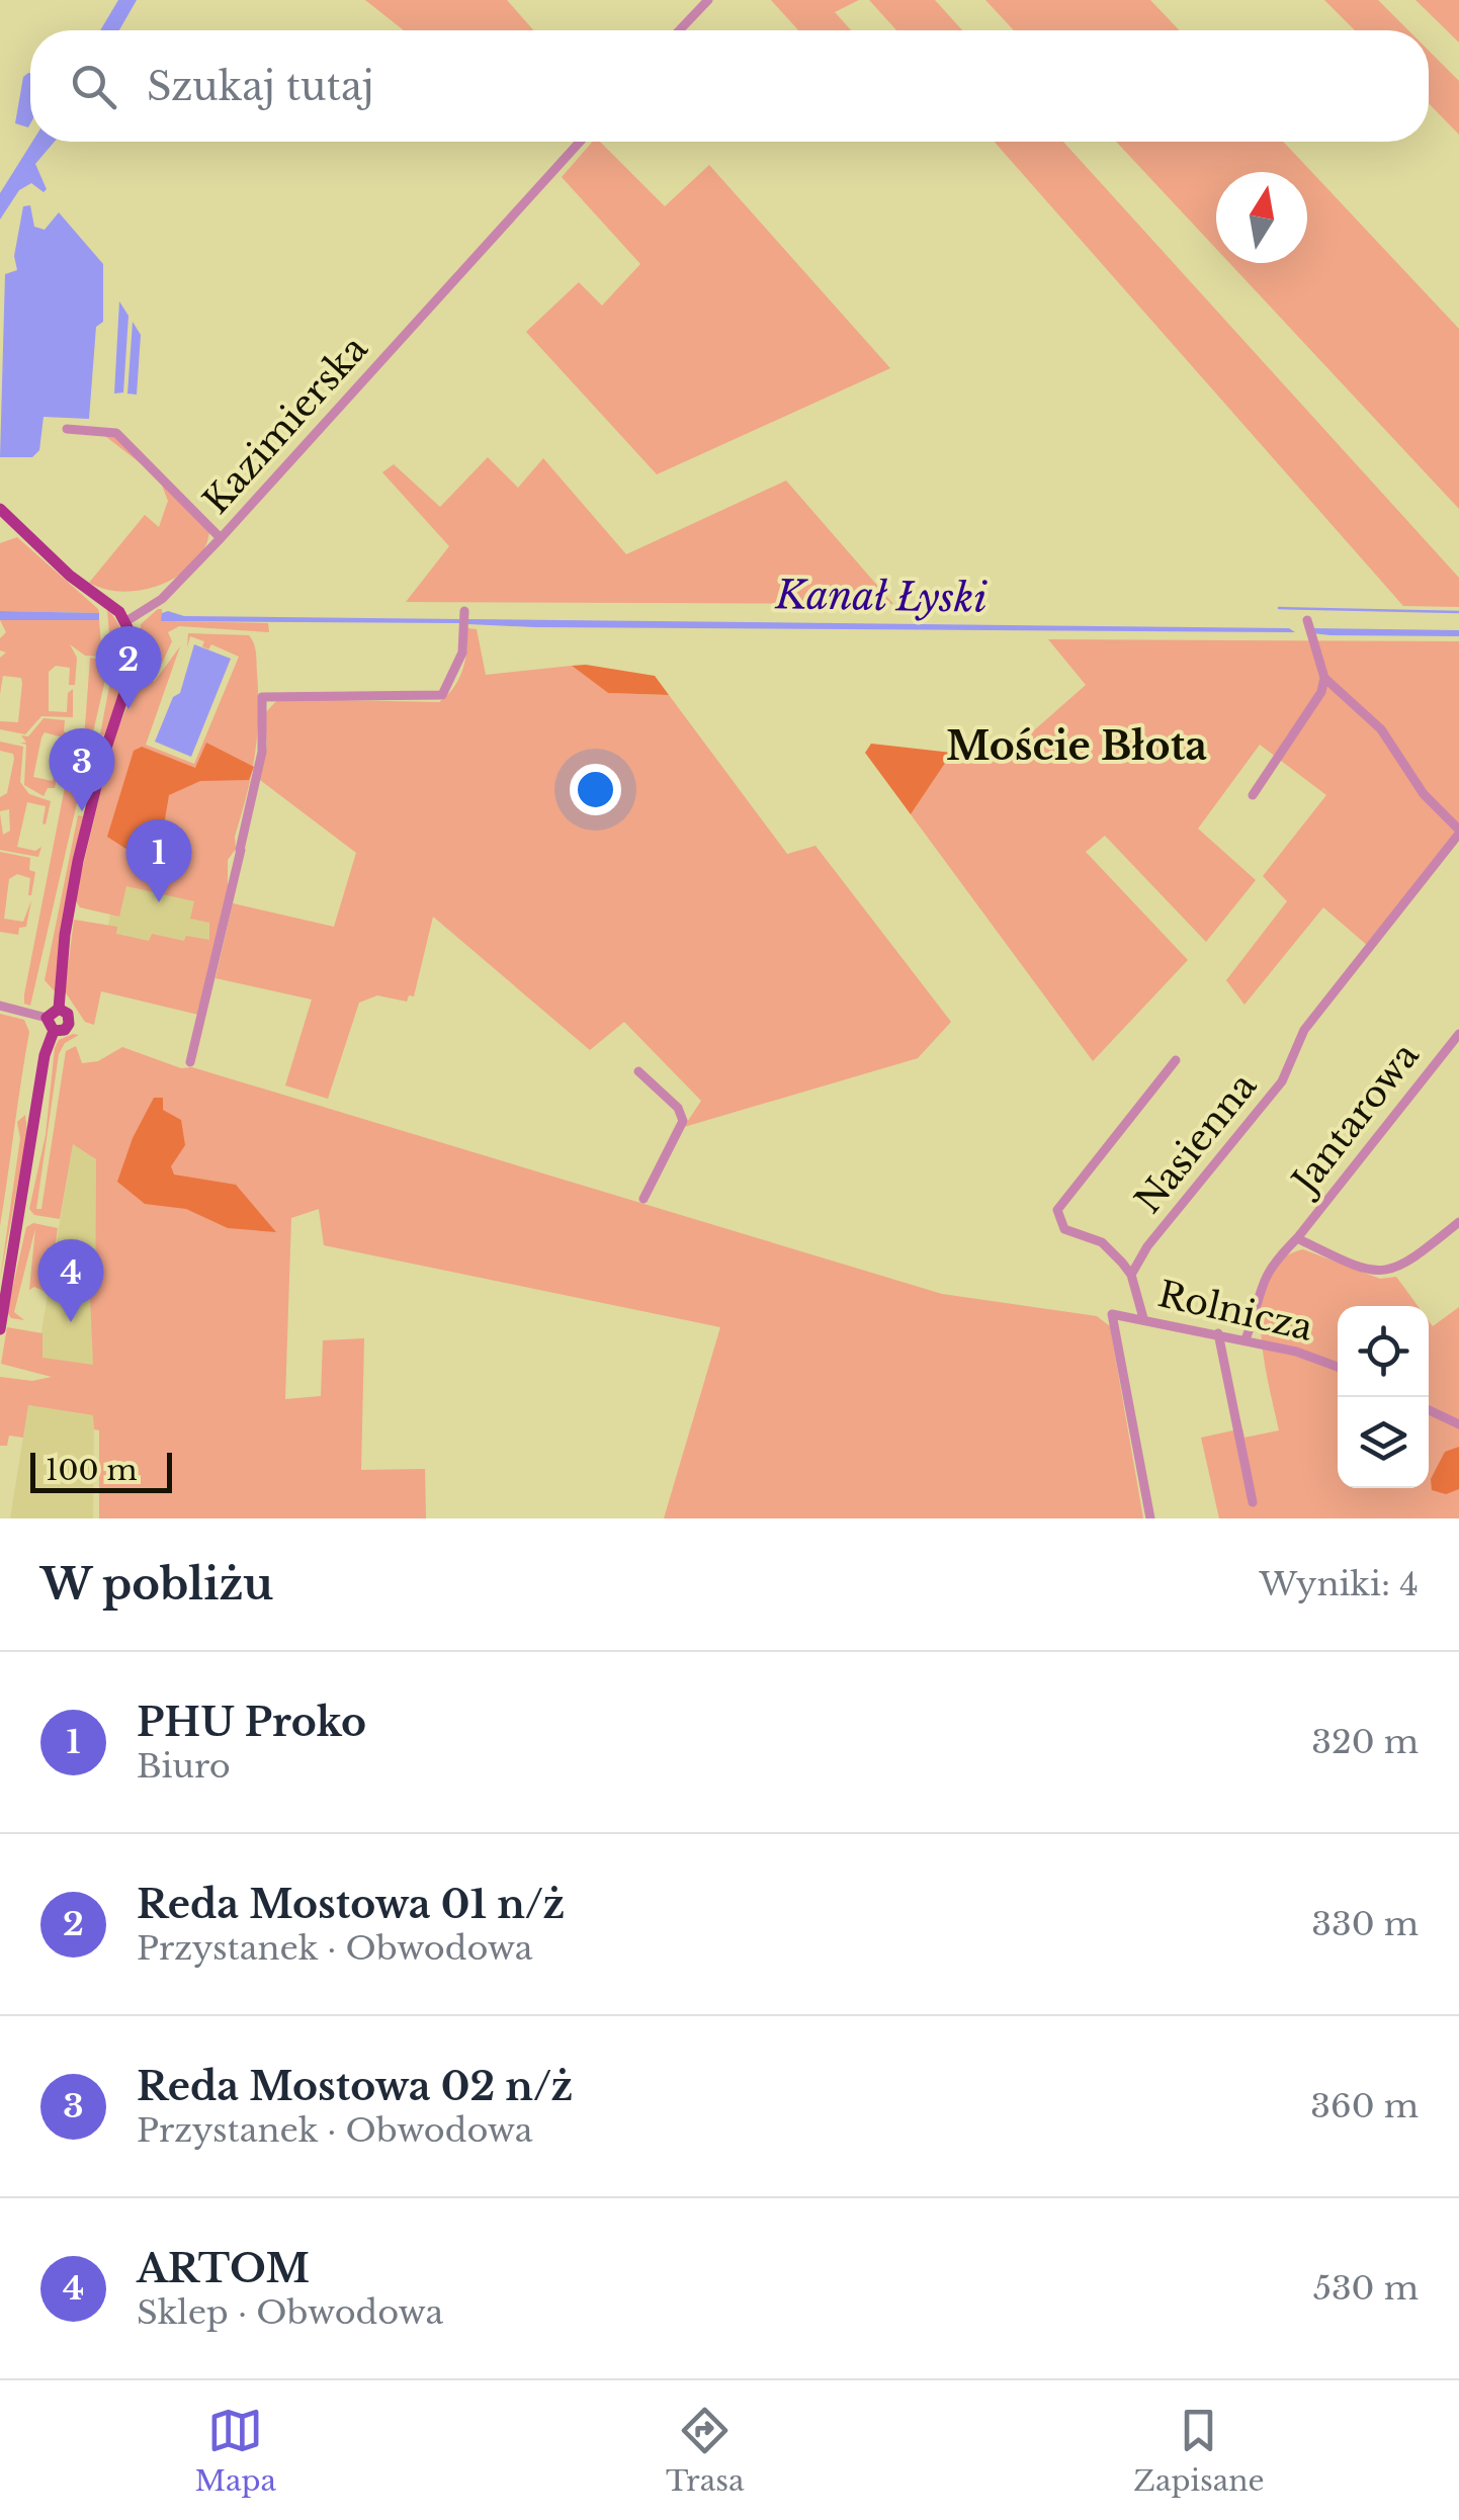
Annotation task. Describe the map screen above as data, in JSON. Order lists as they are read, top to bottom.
{
  "streets": {
    "street": [
      "Kazimierska",
      "Jantarowa",
      "Nasienna",
      "Rolnicza"
    ]
  },
  "crossings": [
    ["Jantarowa", "Rolnicza"]
  ],
  "districts": ["Moście Błota"],
  "water": ["Kanał Łyski"],
  "scale_bar": "100 m",
  "north": "top",
  "page": {
    "search": "Szukaj tutaj",
    "pins": [
      "2",
      "3",
      "1",
      "4"
    ],
    "scale": "100 m",
    "heading": ["W pobliżu", "Wyniki: 4"],
    "list": [
      {
        "mark": "1",
        "name": "PHU Proko",
        "note": "Biuro",
        "value": "320 m"
      },
      {
        "mark": "2",
        "name": "Reda Mostowa 01 n/ż",
        "note": "Przystanek · Obwodowa",
        "value": "330 m"
      },
      {
        "mark": "3",
        "name": "Reda Mostowa 02 n/ż",
        "note": "Przystanek · Obwodowa",
        "value": "360 m"
      },
      {
        "mark": "4",
        "name": "ARTOM",
        "note": "Sklep · Obwodowa",
        "value": "530 m"
      }
    ],
    "nav": ["Mapa", "Trasa", "Zapisane"]
  }
}
